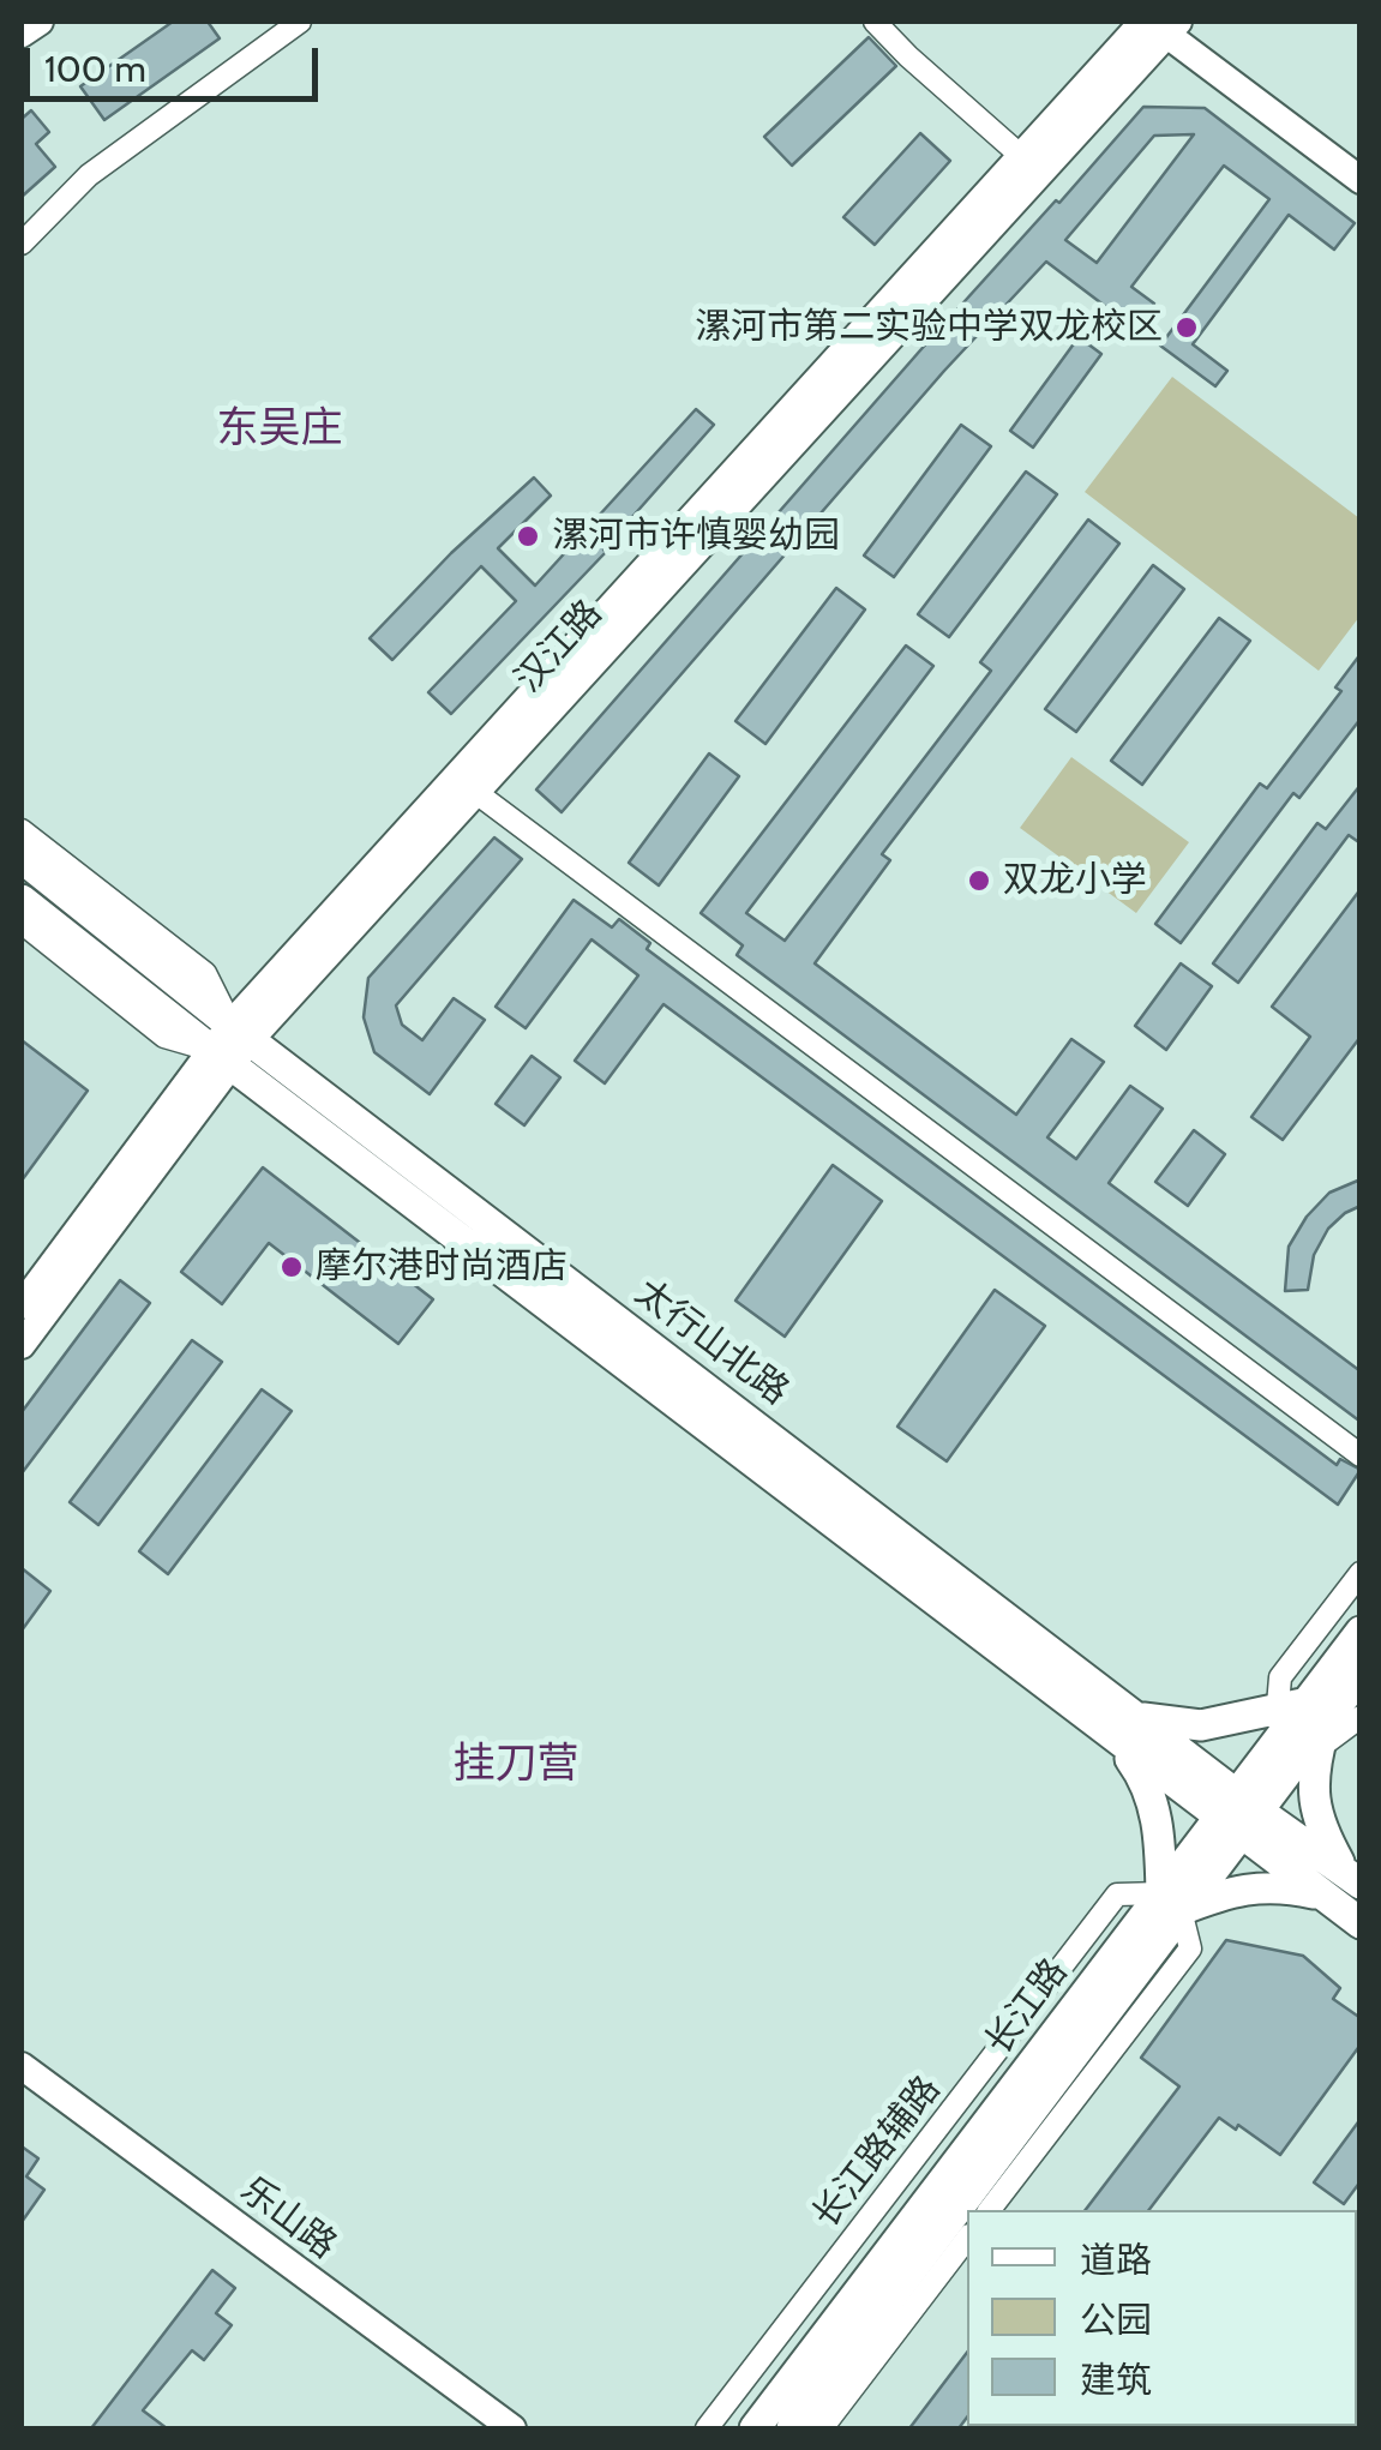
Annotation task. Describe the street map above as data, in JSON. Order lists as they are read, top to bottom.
{
  "streets": {
    "main road": ["太行山北路", "长江路"],
    "street": ["汉江路", "长江路辅路", "乐山路"]
  },
  "crossings": [
    ["汉江路", "太行山北路"],
    ["太行山北路", "长江路"],
    ["长江路", "长江路辅路"]
  ],
  "districts": ["东吴庄", "挂刀营"],
  "places": [
    "漯河市第二实验中学双龙校区",
    "漯河市许慎婴幼园",
    "双龙小学",
    "摩尔港时尚酒店"
  ],
  "legend": ["道路", "公园", "建筑"],
  "scale_bar": "100 m"
}
